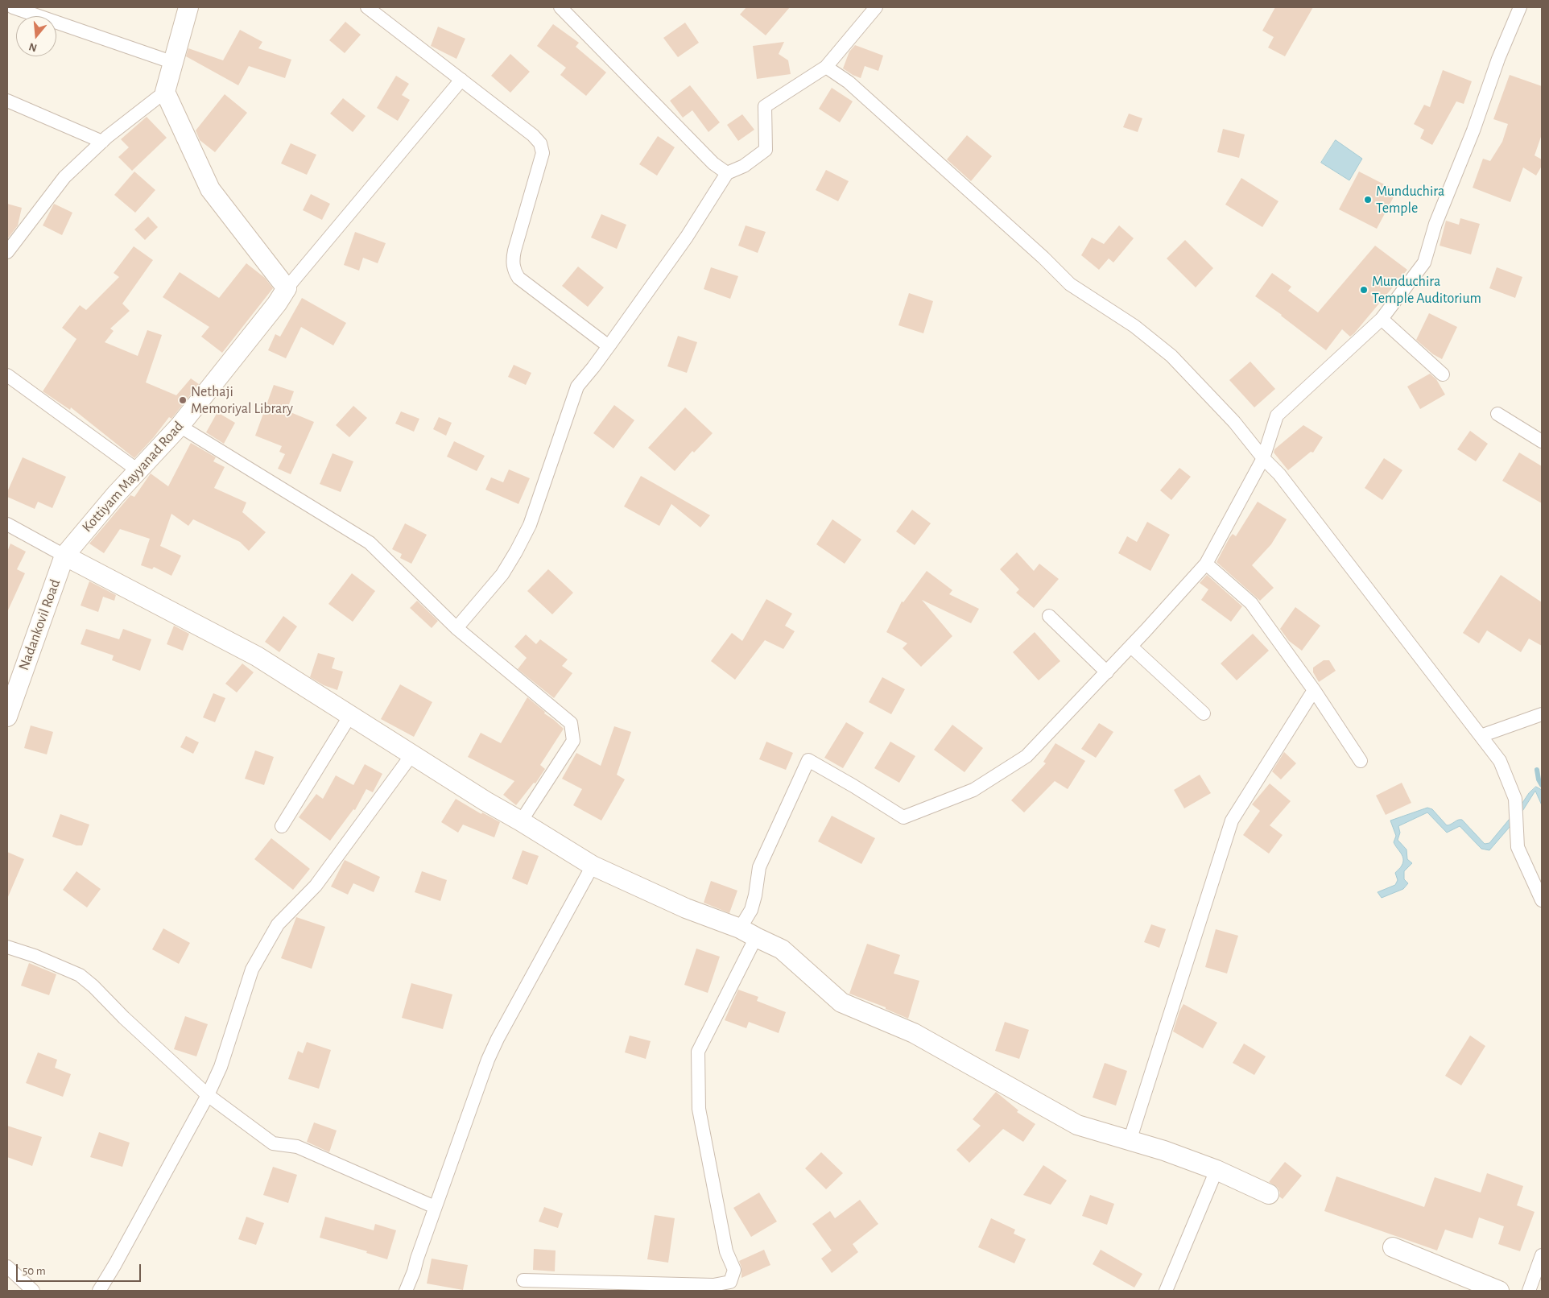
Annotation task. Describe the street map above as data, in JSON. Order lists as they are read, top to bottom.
{
  "streets": {
    "street": ["Kottiyam Mayyanad Road", "Nadankovil Road"]
  },
  "crossings": [
    ["Kottiyam Mayyanad Road", "Nadankovil Road"]
  ],
  "places": ["Munduchira Temple", "Munduchira Temple Auditorium", "Nethaji Memoriyal Library"],
  "scale_bar": "50 m",
  "north": "bottom"
}
